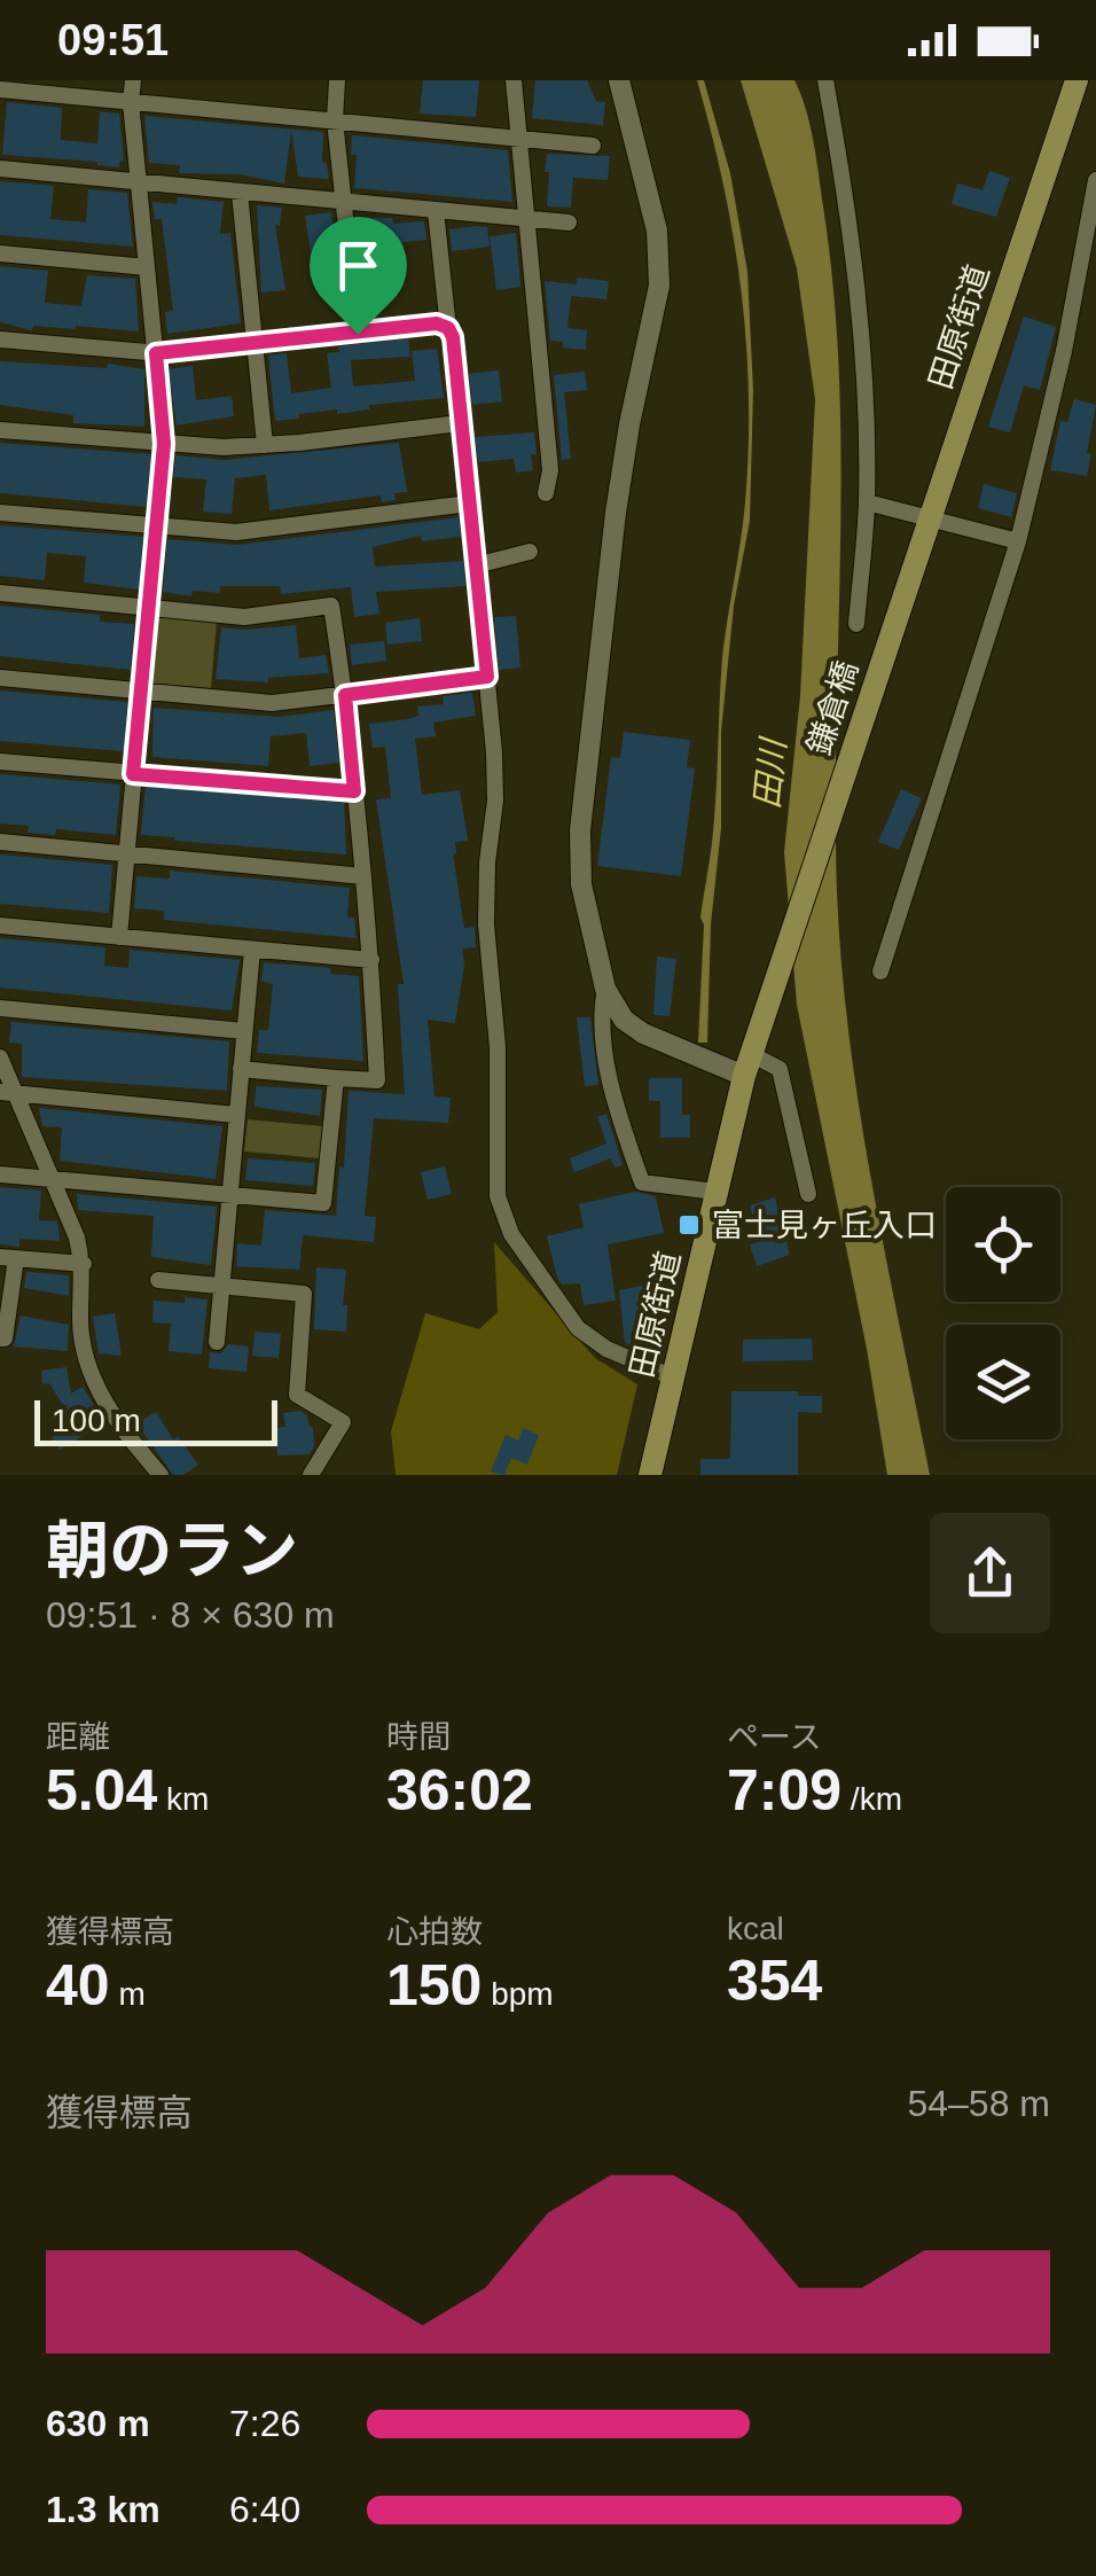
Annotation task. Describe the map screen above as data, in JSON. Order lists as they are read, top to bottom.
{
  "streets": {
    "main road": ["田原街道", "鎌倉橋"]
  },
  "crossings": [
    ["田原街道", "鎌倉橋"]
  ],
  "water": ["田川"],
  "places": {
    "transit": ["富士見ヶ丘入口"]
  },
  "scale_bar": "100 m",
  "page": {
    "status": "09:51",
    "scale": "100 m",
    "heading": ["朝のラン", "09:51 · 8 × 630 m"],
    "stats": [
      ["距離", "5.04 km"],
      ["時間", "36:02"],
      ["ペース", "7:09 /km"],
      ["獲得標高", "40 m"],
      ["心拍数", "150 bpm"],
      ["kcal", "354"]
    ],
    "chart": ["獲得標高", "54–58 m"],
    "list": [
      {
        "name": "630 m",
        "note": "7:26"
      },
      {
        "name": "1.3 km",
        "note": "6:40"
      }
    ]
  }
}
